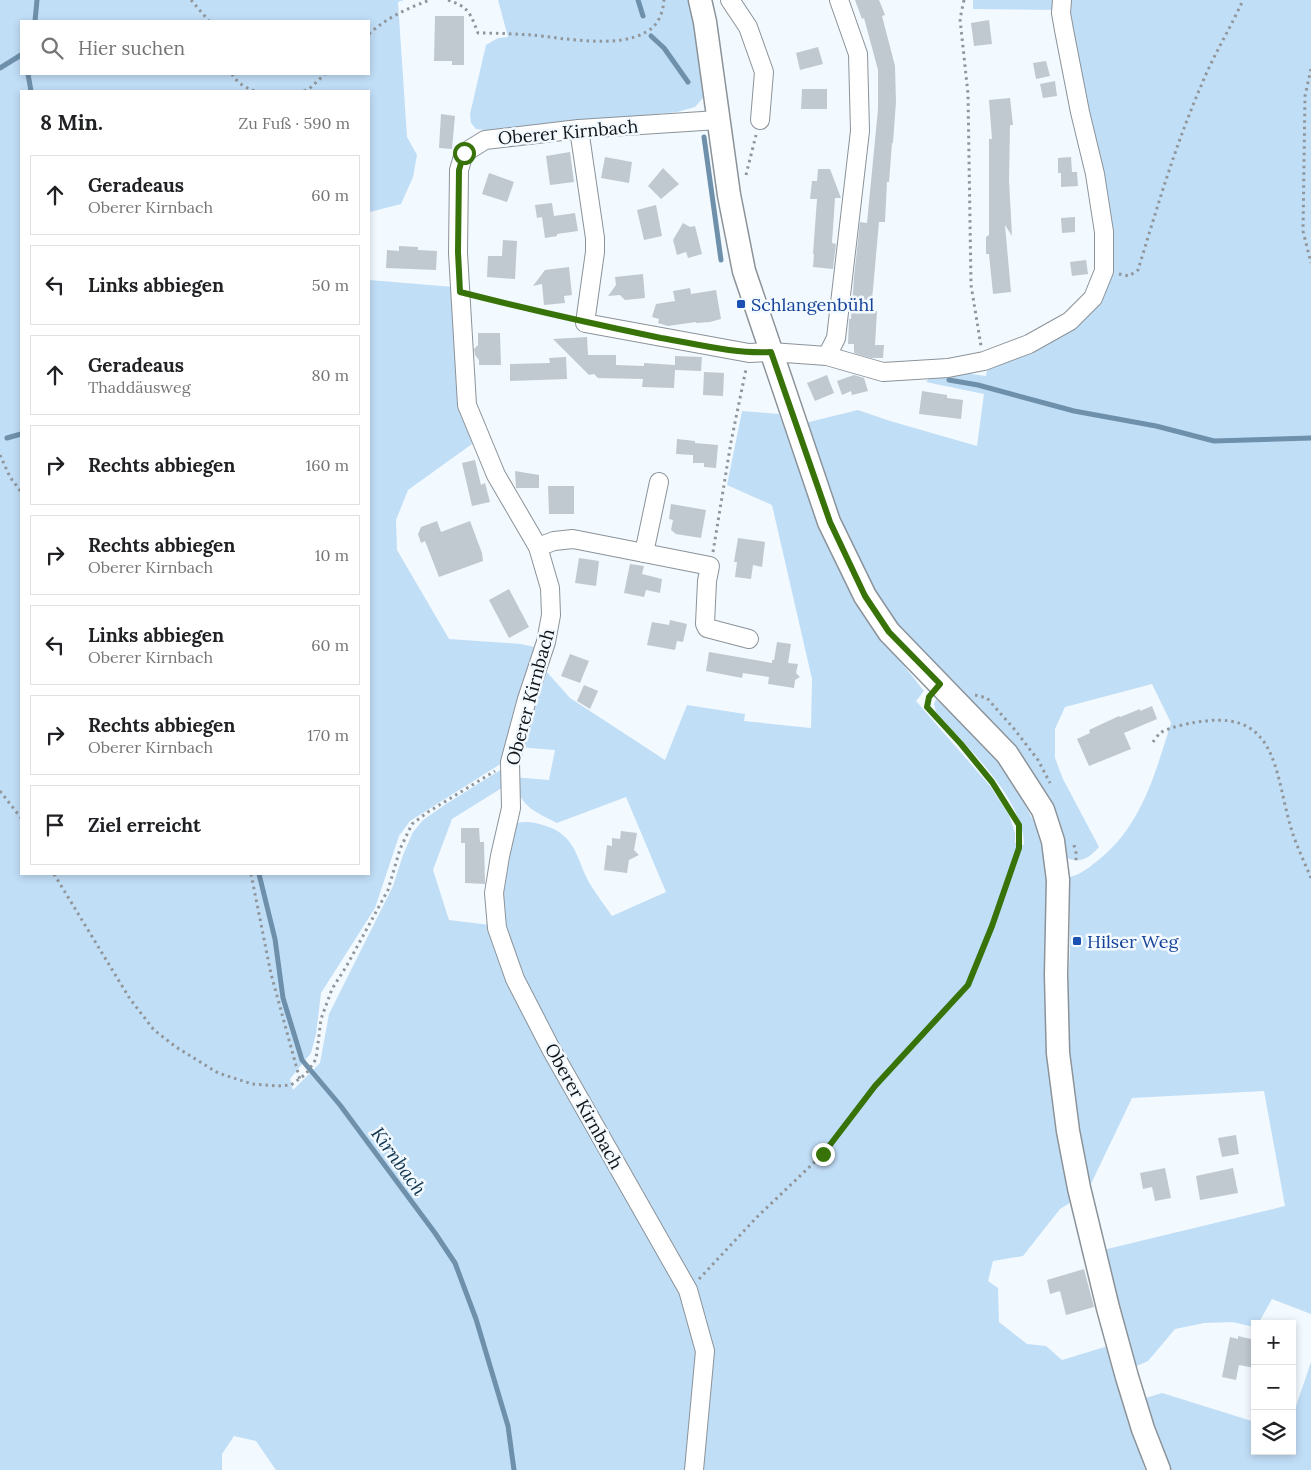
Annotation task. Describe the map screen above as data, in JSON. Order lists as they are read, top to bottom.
{
  "streets": {
    "street": ["Oberer Kirnbach"]
  },
  "water": ["Kirnbach"],
  "places": {
    "transit": ["Schlangenbühl", "Hilser Weg"]
  },
  "page": {
    "search": "Hier suchen",
    "heading": ["8 Min.", "Zu Fuß · 590 m"],
    "list": [
      ["Geradeaus", "Oberer Kirnbach", "60 m"],
      ["Links abbiegen", "50 m"],
      ["Geradeaus", "Thaddäusweg", "80 m"],
      ["Rechts abbiegen", "160 m"],
      ["Rechts abbiegen", "Oberer Kirnbach", "10 m"],
      ["Links abbiegen", "Oberer Kirnbach", "60 m"],
      ["Rechts abbiegen", "Oberer Kirnbach", "170 m"],
      "Ziel erreicht"
    ],
    "map_buttons": ["+", "−"]
  }
}
